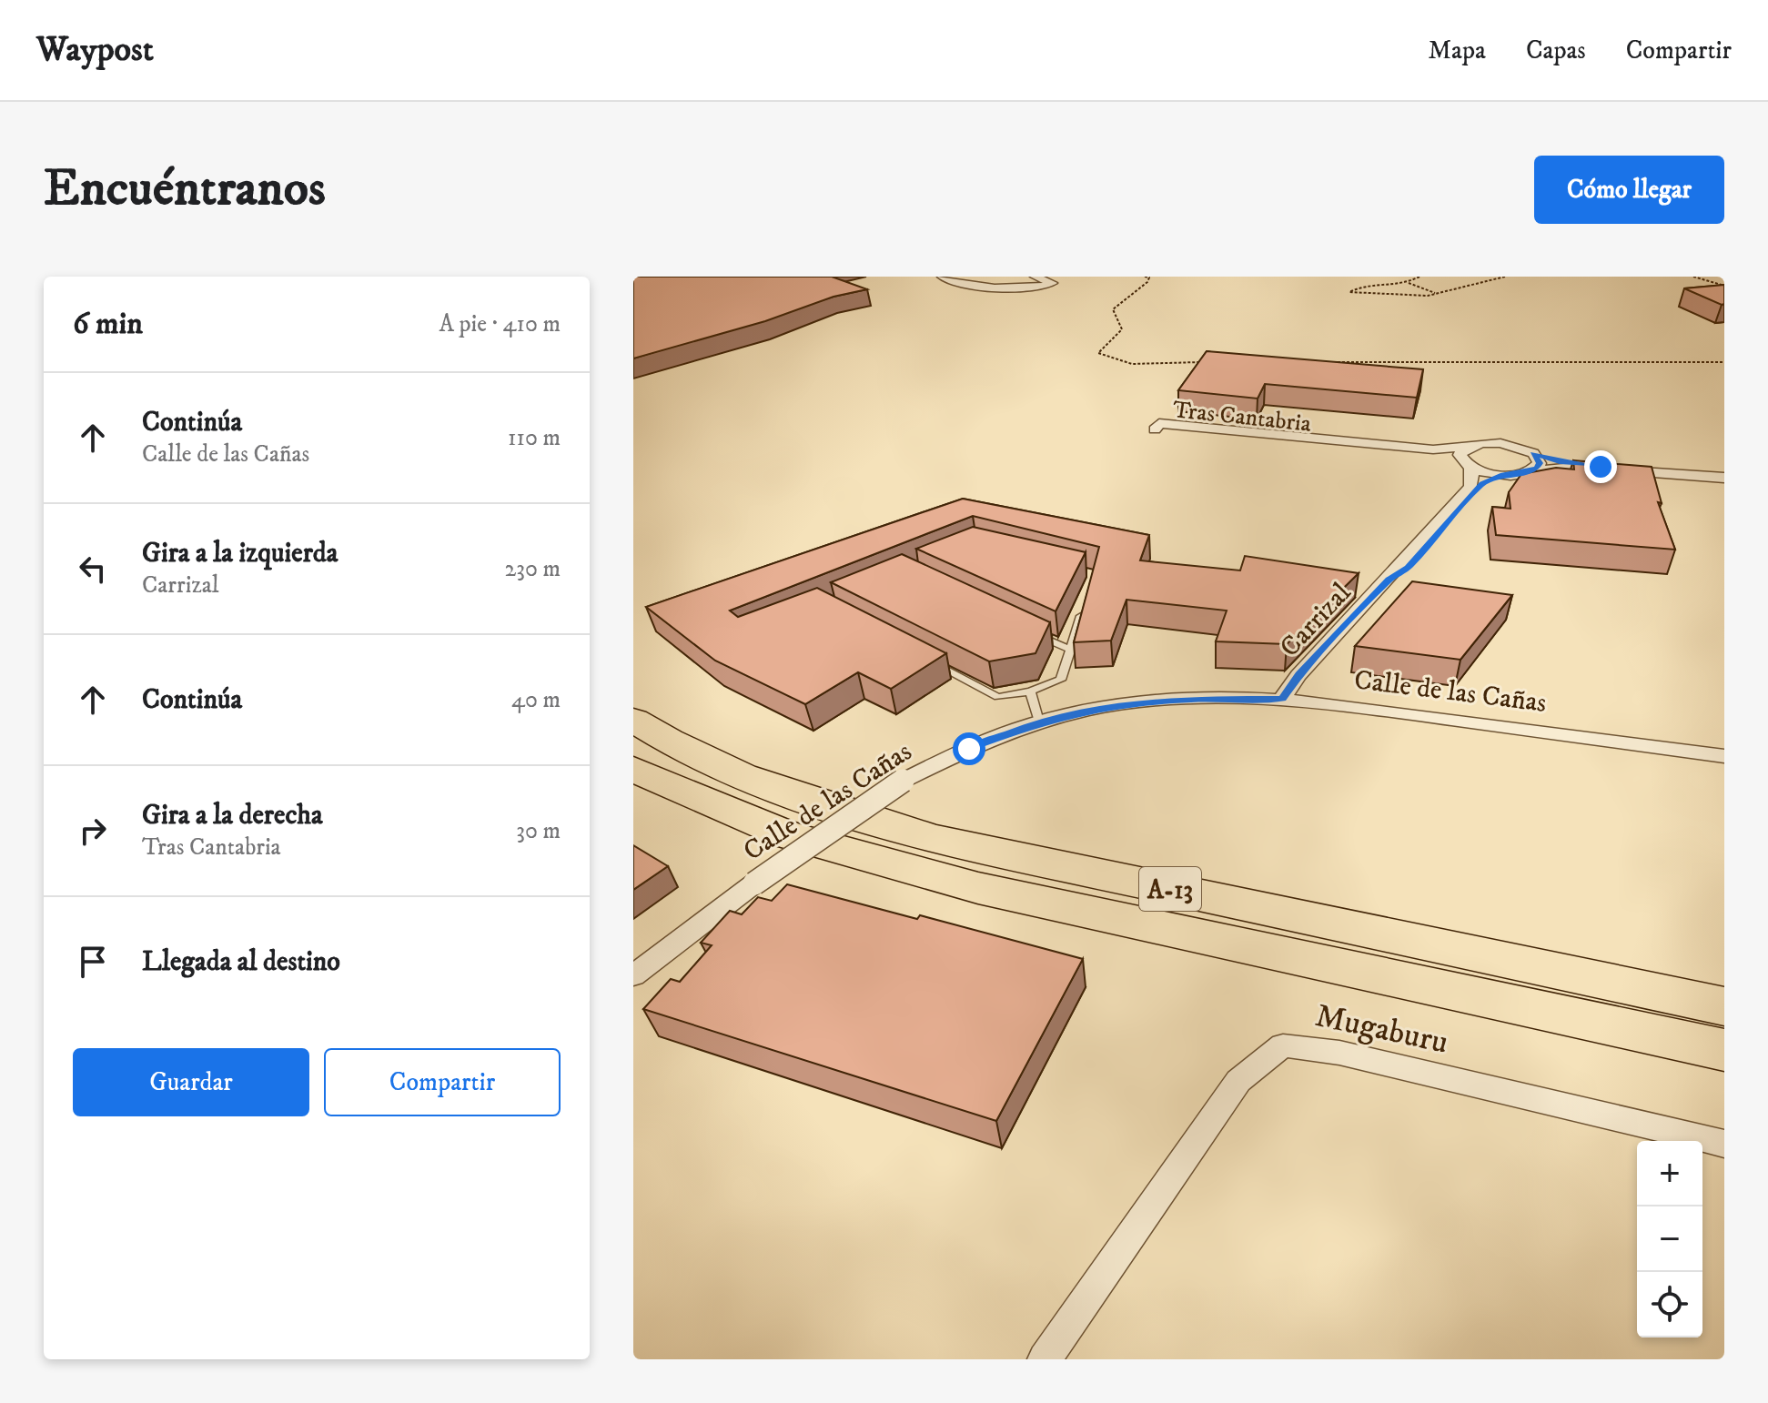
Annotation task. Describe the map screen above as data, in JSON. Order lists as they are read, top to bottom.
{
  "streets": {
    "highway": ["A-13"],
    "street": [
      "Tras Cantabria",
      "Carrizal",
      "Calle de las Cañas",
      "Mugaburu"
    ]
  },
  "crossings": [
    ["Tras Cantabria", "Carrizal"],
    ["Carrizal", "Calle de las Cañas"]
  ],
  "page": {
    "header": "Waypost",
    "nav": ["Mapa", "Capas", "Compartir"],
    "buttons": [
      "Cómo llegar",
      ["Guardar", "Compartir"]
    ],
    "title": "Encuéntranos",
    "heading": ["6 min", "A pie · 410 m"],
    "list": [
      ["Continúa", "Calle de las Cañas", "110 m"],
      ["Gira a la izquierda", "Carrizal", "230 m"],
      ["Continúa", "40 m"],
      ["Gira a la derecha", "Tras Cantabria", "30 m"],
      "Llegada al destino"
    ],
    "map_buttons": ["+", "−"]
  }
}
